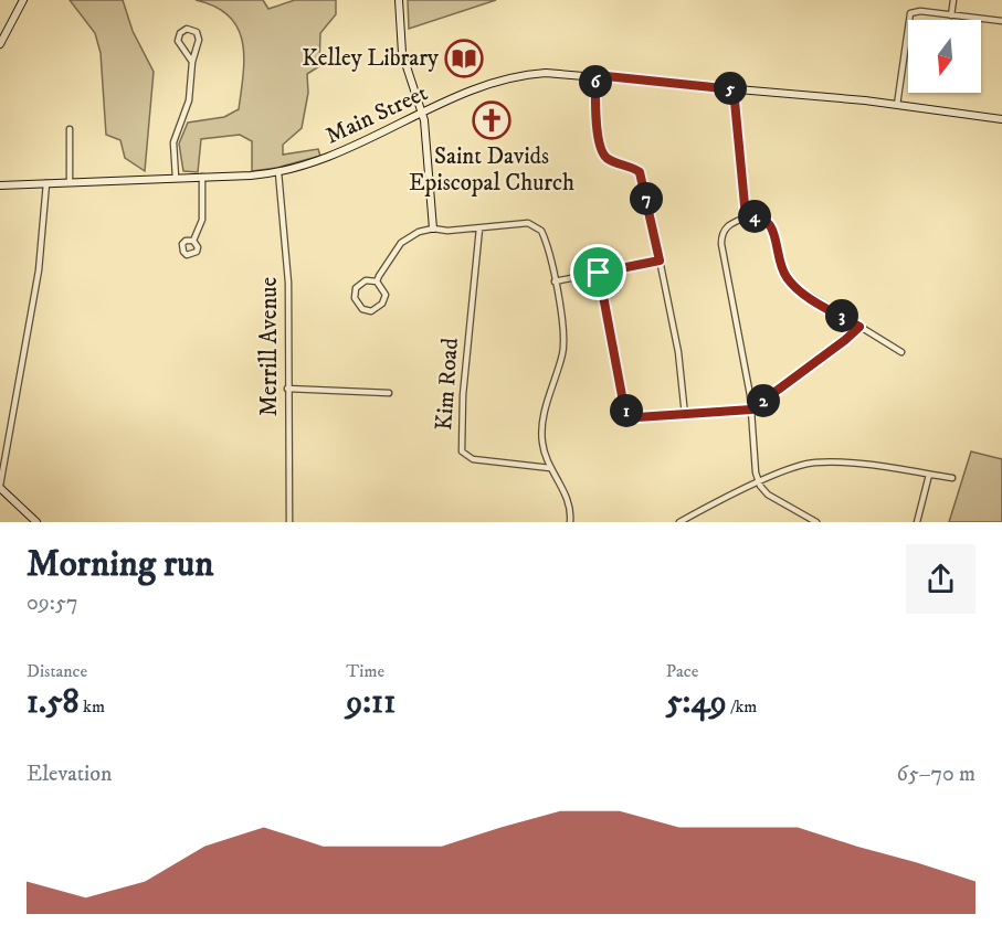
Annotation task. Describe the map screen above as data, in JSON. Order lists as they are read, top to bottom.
{
  "streets": {
    "main road": ["Main Street"],
    "street": ["Merrill Avenue", "Kim Road"]
  },
  "crossings": [
    ["Main Street", "Merrill Avenue"]
  ],
  "places": {
    "library": ["Kelley Library"],
    "church": ["Saint Davids Episcopal Church"]
  },
  "north": "bottom",
  "page": {
    "pins": [
      "6",
      "5",
      "7",
      "4",
      "3",
      "2",
      "1"
    ],
    "heading": ["Morning run", "09:57"],
    "stats": [
      ["Distance", "1.58 km"],
      ["Time", "9:11"],
      ["Pace", "5:49 /km"]
    ],
    "chart": ["Elevation", "65–70 m"]
  }
}
